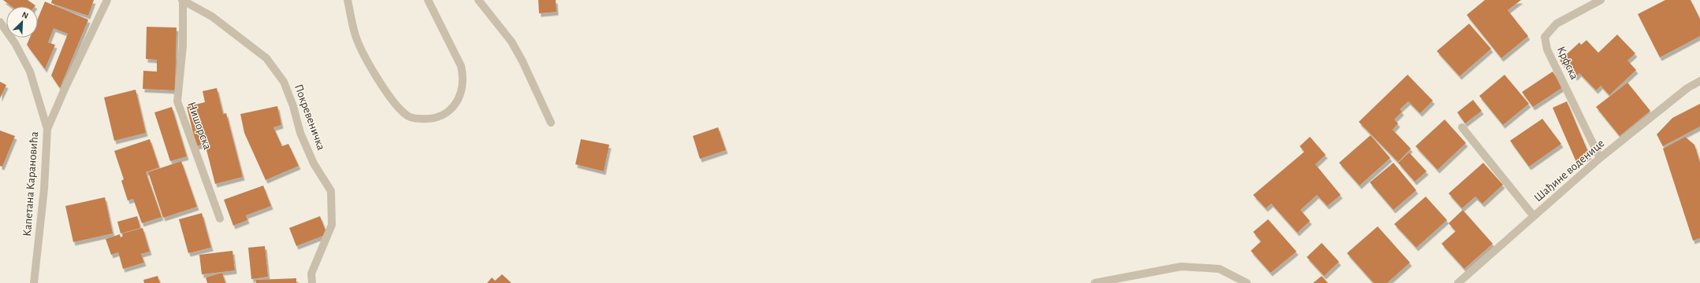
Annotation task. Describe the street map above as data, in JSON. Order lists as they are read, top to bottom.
{
  "streets": {
    "street": [
      "Крфска",
      "Покревеничка",
      "Нишорска",
      "Шађине воденице",
      "Капетана Карановића"
    ]
  },
  "crossings": [
    ["Крфска", "Шађине воденице"],
    ["Покревеничка", "Нишорска"]
  ],
  "north": "top right"
}
